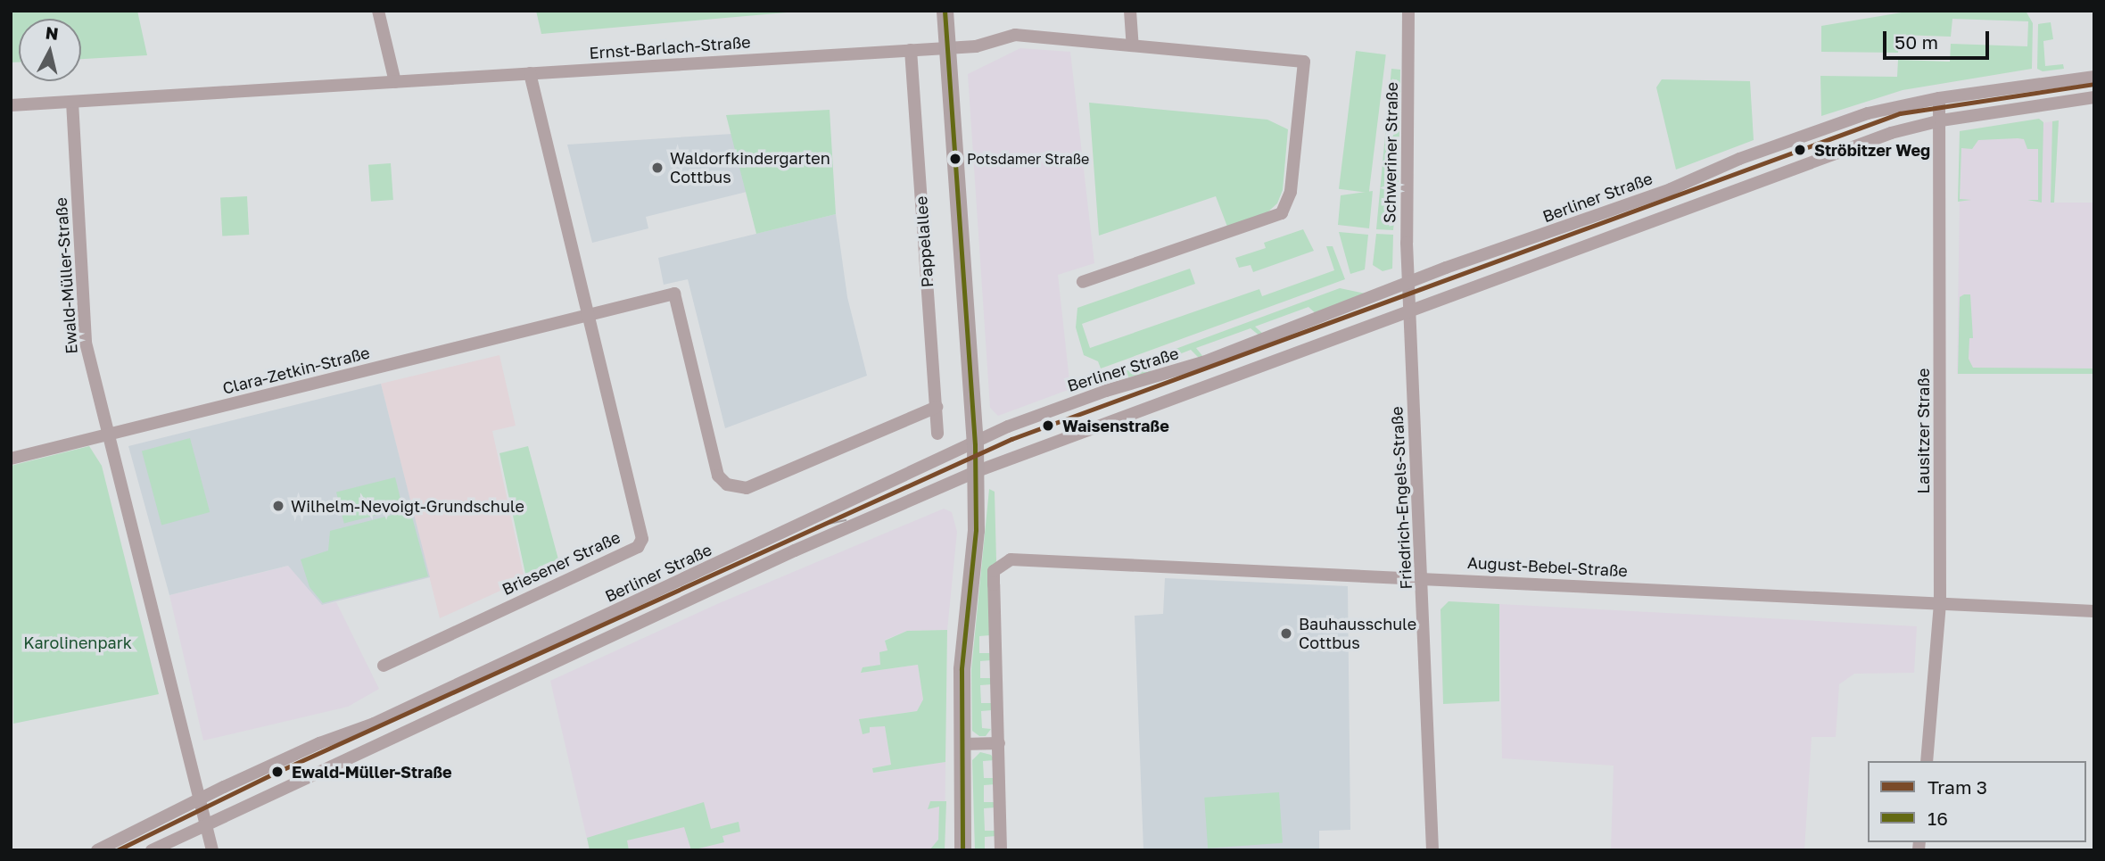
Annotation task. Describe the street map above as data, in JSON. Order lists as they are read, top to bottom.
{
  "streets": {
    "street": [
      "Ernst-Barlach-Straße",
      "Schweriner Straße",
      "Berliner Straße",
      "Pappelallee",
      "Ewald-Müller-Straße",
      "Clara-Zetkin-Straße",
      "Lausitzer Straße",
      "Friedrich-Engels-Straße",
      "Briesener Straße",
      "August-Bebel-Straße"
    ]
  },
  "crossings": [
    ["Ernst-Barlach-Straße", "Pappelallee"],
    ["Ernst-Barlach-Straße", "Ewald-Müller-Straße"],
    ["Ernst-Barlach-Straße", "Briesener Straße"],
    ["Schweriner Straße", "Berliner Straße"],
    ["Schweriner Straße", "Friedrich-Engels-Straße"],
    ["Berliner Straße", "Ewald-Müller-Straße"],
    ["Berliner Straße", "Lausitzer Straße"],
    ["Berliner Straße", "Friedrich-Engels-Straße"],
    ["Ewald-Müller-Straße", "Clara-Zetkin-Straße"],
    ["Clara-Zetkin-Straße", "Briesener Straße"],
    ["Lausitzer Straße", "August-Bebel-Straße"],
    ["Friedrich-Engels-Straße", "August-Bebel-Straße"]
  ],
  "parks": ["Karolinenpark"],
  "places": [
    "Ströbitzer Weg",
    "Potsdamer Straße",
    "Waldorfkindergarten Cottbus",
    "Waisenstraße",
    "Wilhelm-Nevoigt-Grundschule",
    "Bauhausschule Cottbus",
    "Ewald-Müller-Straße"
  ],
  "lines": ["transit line 16", "tram line 3"],
  "legend": ["Tram 3", "16"],
  "scale_bar": "50 m",
  "north": "top"
}
